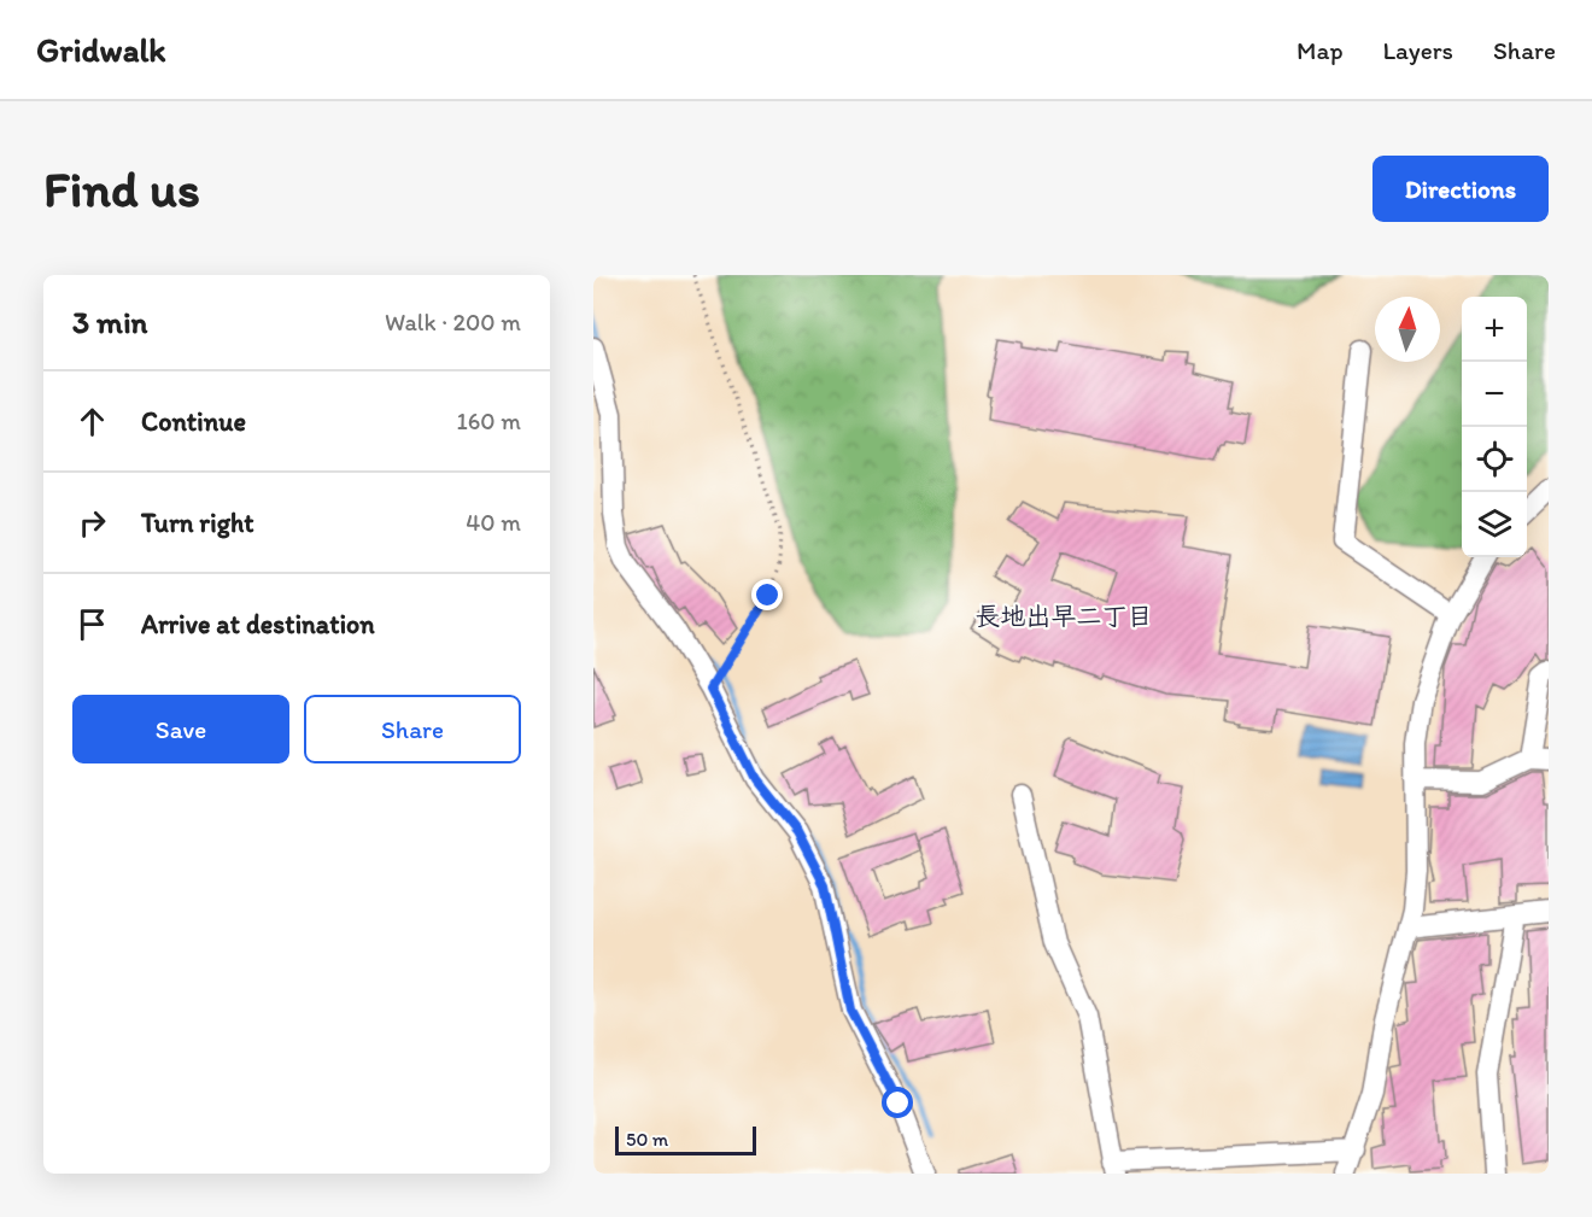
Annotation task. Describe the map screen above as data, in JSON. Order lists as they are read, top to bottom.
{
  "districts": ["長地出早二丁目"],
  "scale_bar": "50 m",
  "north": "top",
  "page": {
    "header": "Gridwalk",
    "nav": ["Map", "Layers", "Share"],
    "buttons": [
      "Directions",
      ["Save", "Share"]
    ],
    "title": "Find us",
    "heading": ["3 min", "Walk · 200 m"],
    "map_buttons": ["+", "−"],
    "list": [
      ["Continue", "160 m"],
      ["Turn right", "40 m"],
      "Arrive at destination"
    ],
    "scale": "50 m"
  }
}
